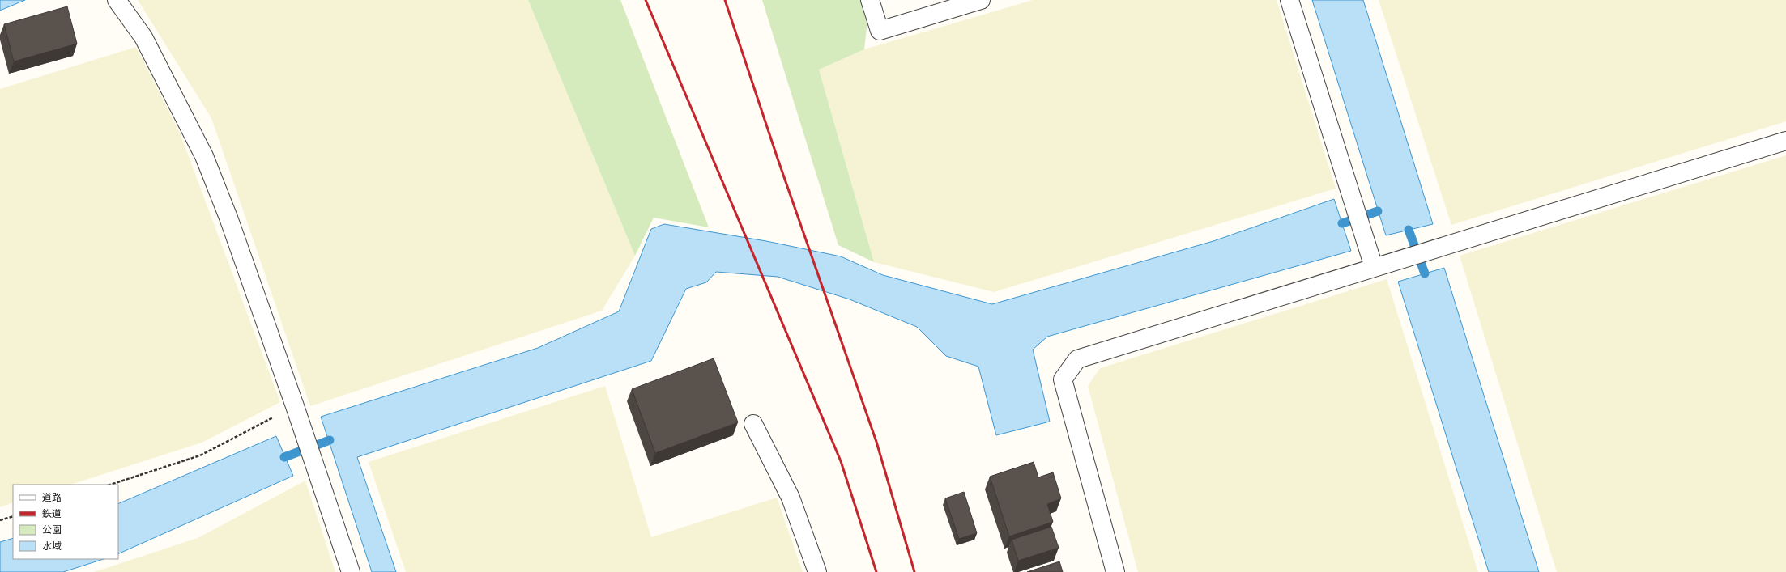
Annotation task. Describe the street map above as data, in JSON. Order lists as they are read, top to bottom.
{
  "legend": [
    "道路",
    "鉄道",
    "公園",
    "水域"
  ]
}
